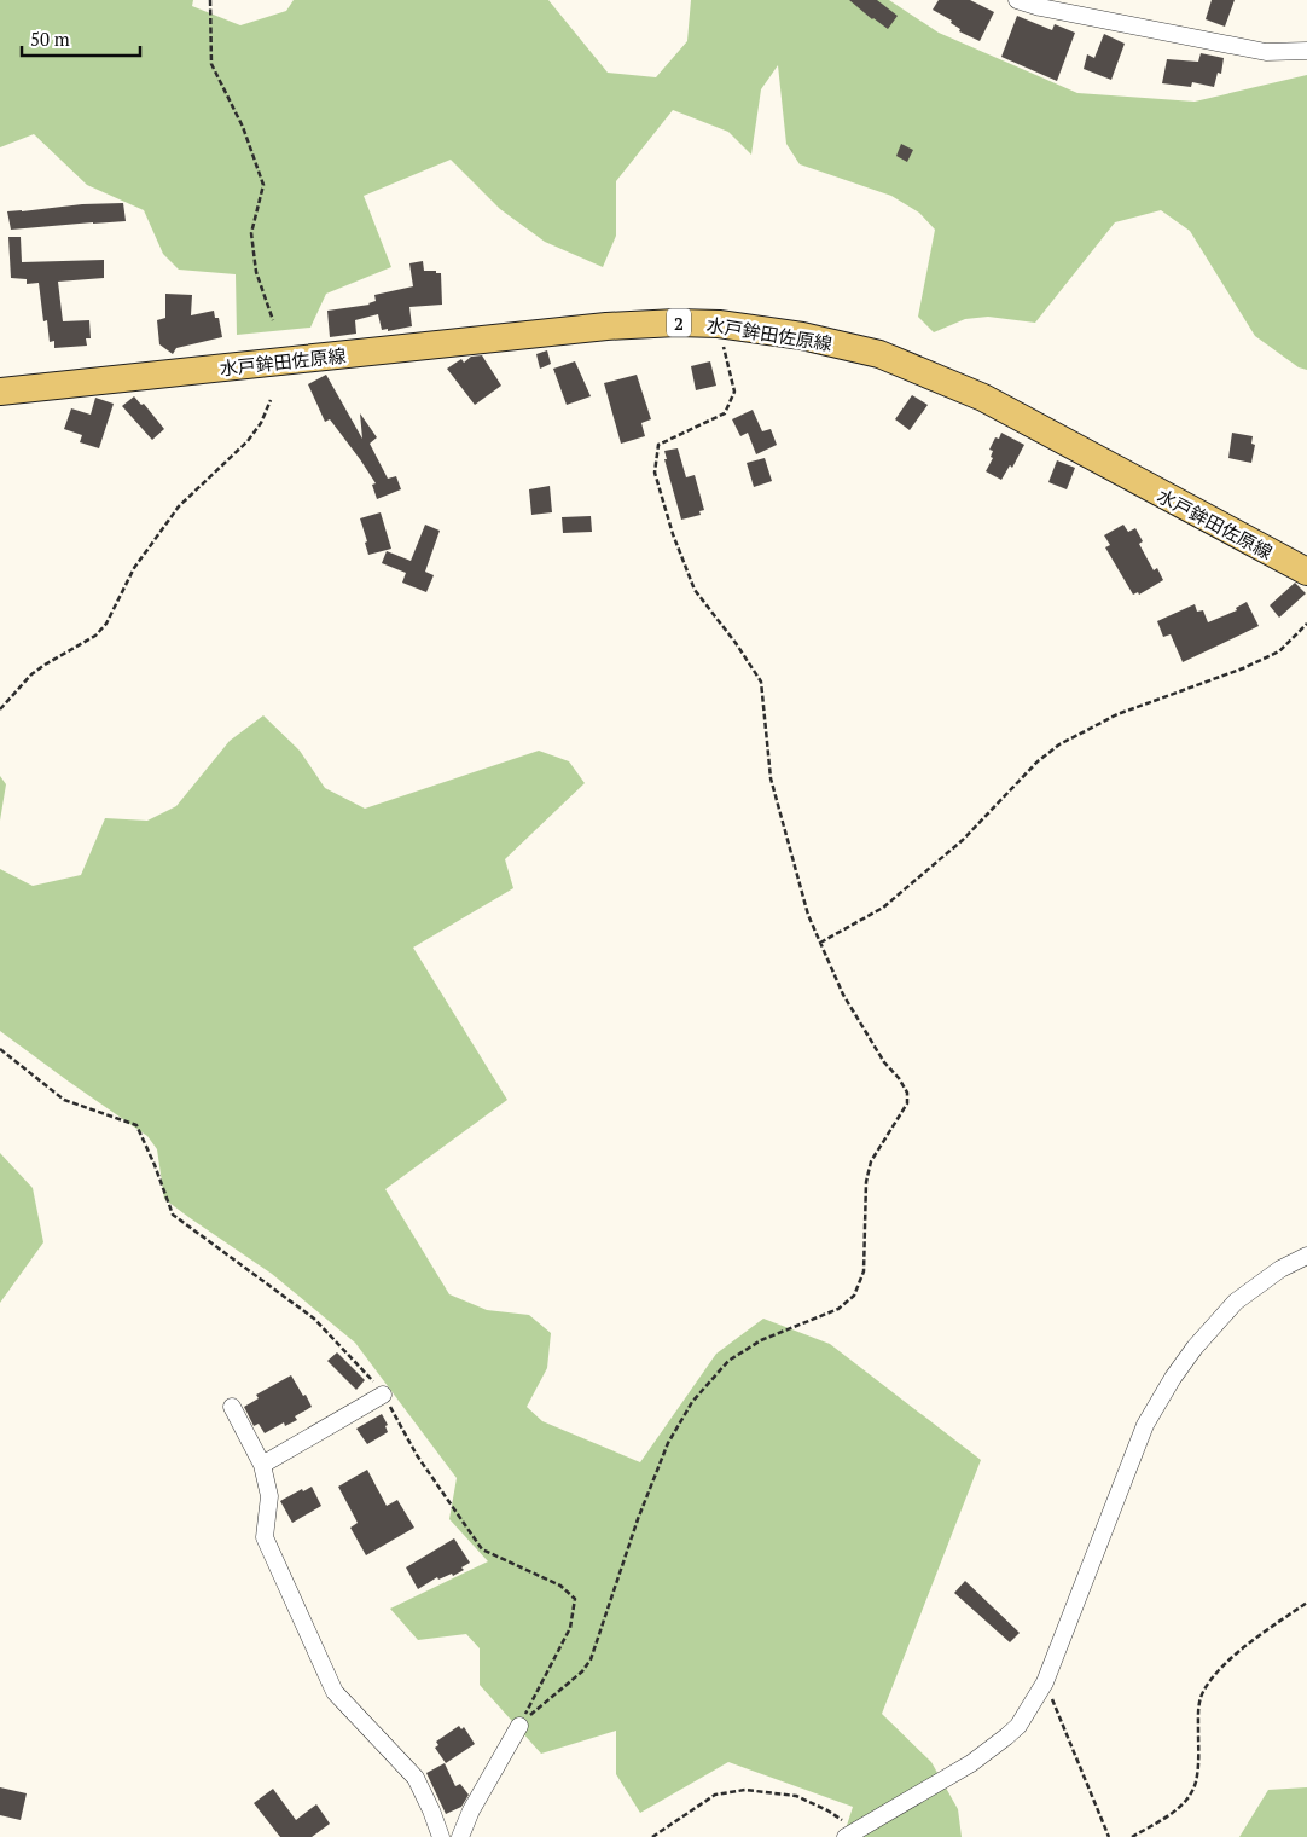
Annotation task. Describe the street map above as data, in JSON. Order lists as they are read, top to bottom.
{
  "streets": {
    "main road": ["2", "水戸鉾田佐原線"]
  },
  "scale_bar": "50 m"
}
